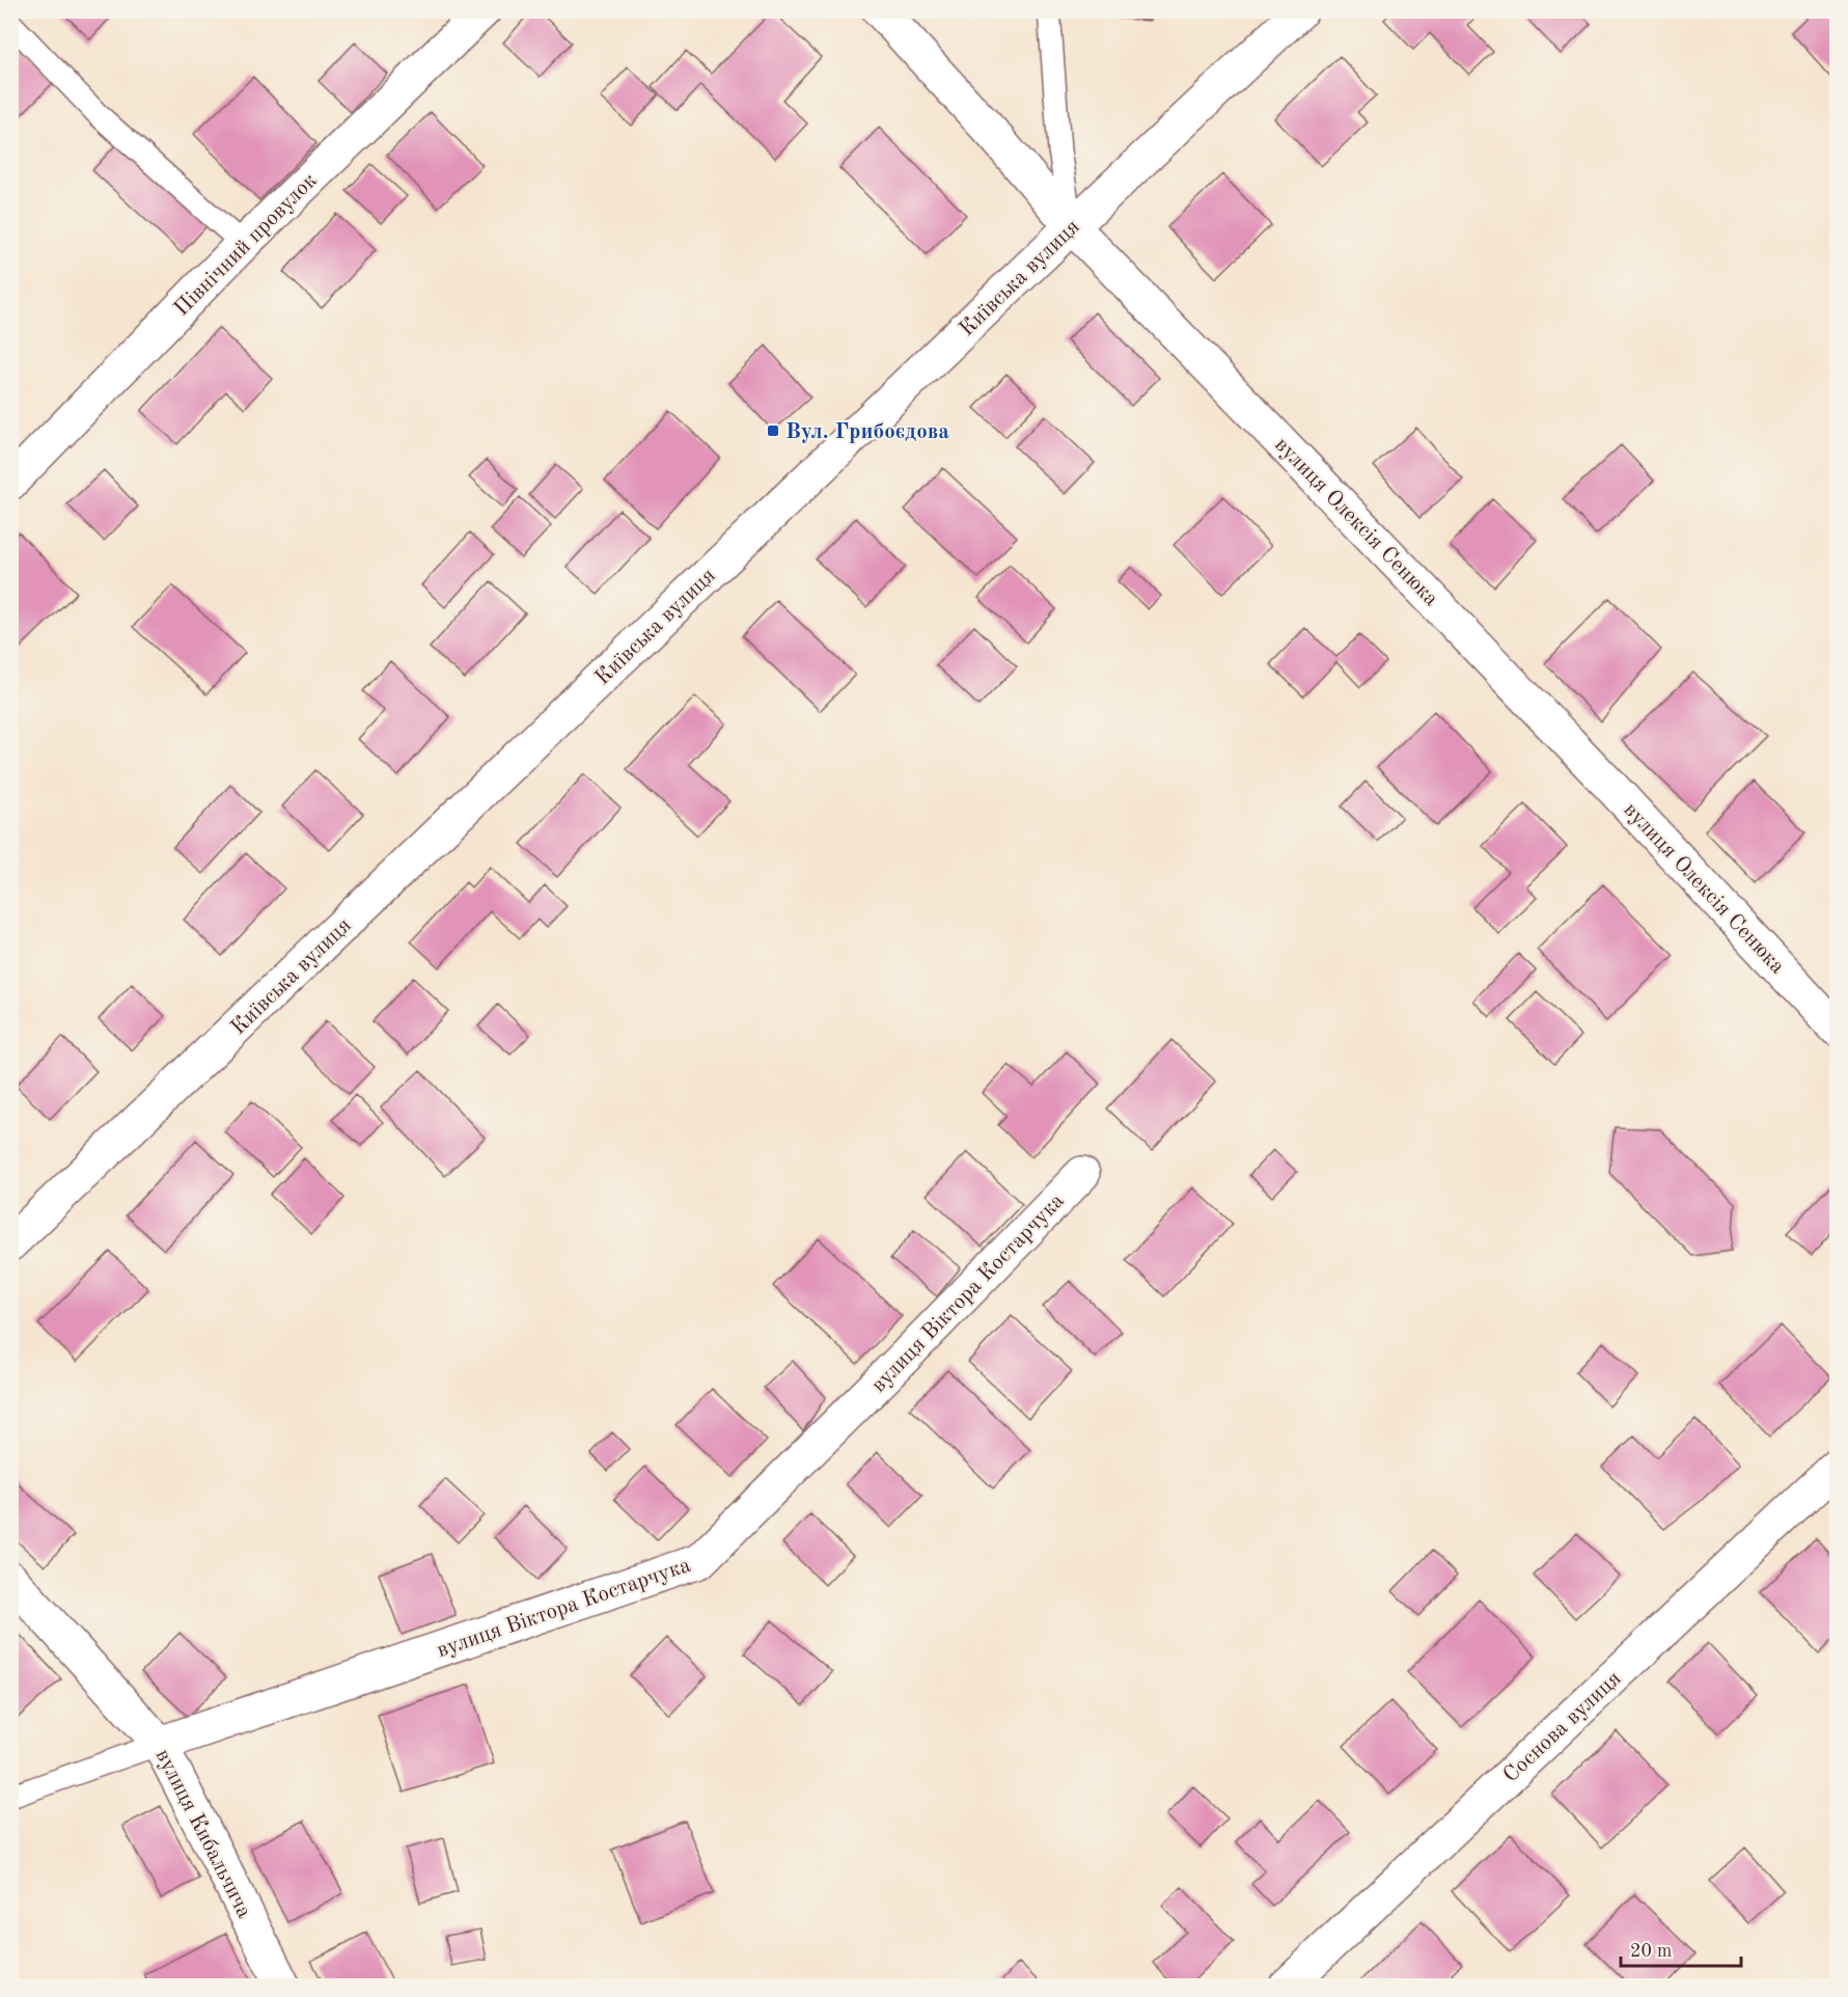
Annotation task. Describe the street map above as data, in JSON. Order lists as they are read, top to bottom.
{
  "streets": {
    "street": [
      "Північний провулок",
      "Київська вулиця",
      "вулиця Олексія Сенюка",
      "вулиця Віктора Костарчука",
      "Соснова вулиця",
      "вулиця Кибальчича"
    ]
  },
  "crossings": [
    ["Київська вулиця", "вулиця Олексія Сенюка"],
    ["вулиця Віктора Костарчука", "вулиця Кибальчича"]
  ],
  "places": {
    "transit": ["Вул. Грибоєдова"]
  },
  "scale_bar": "20 m"
}
